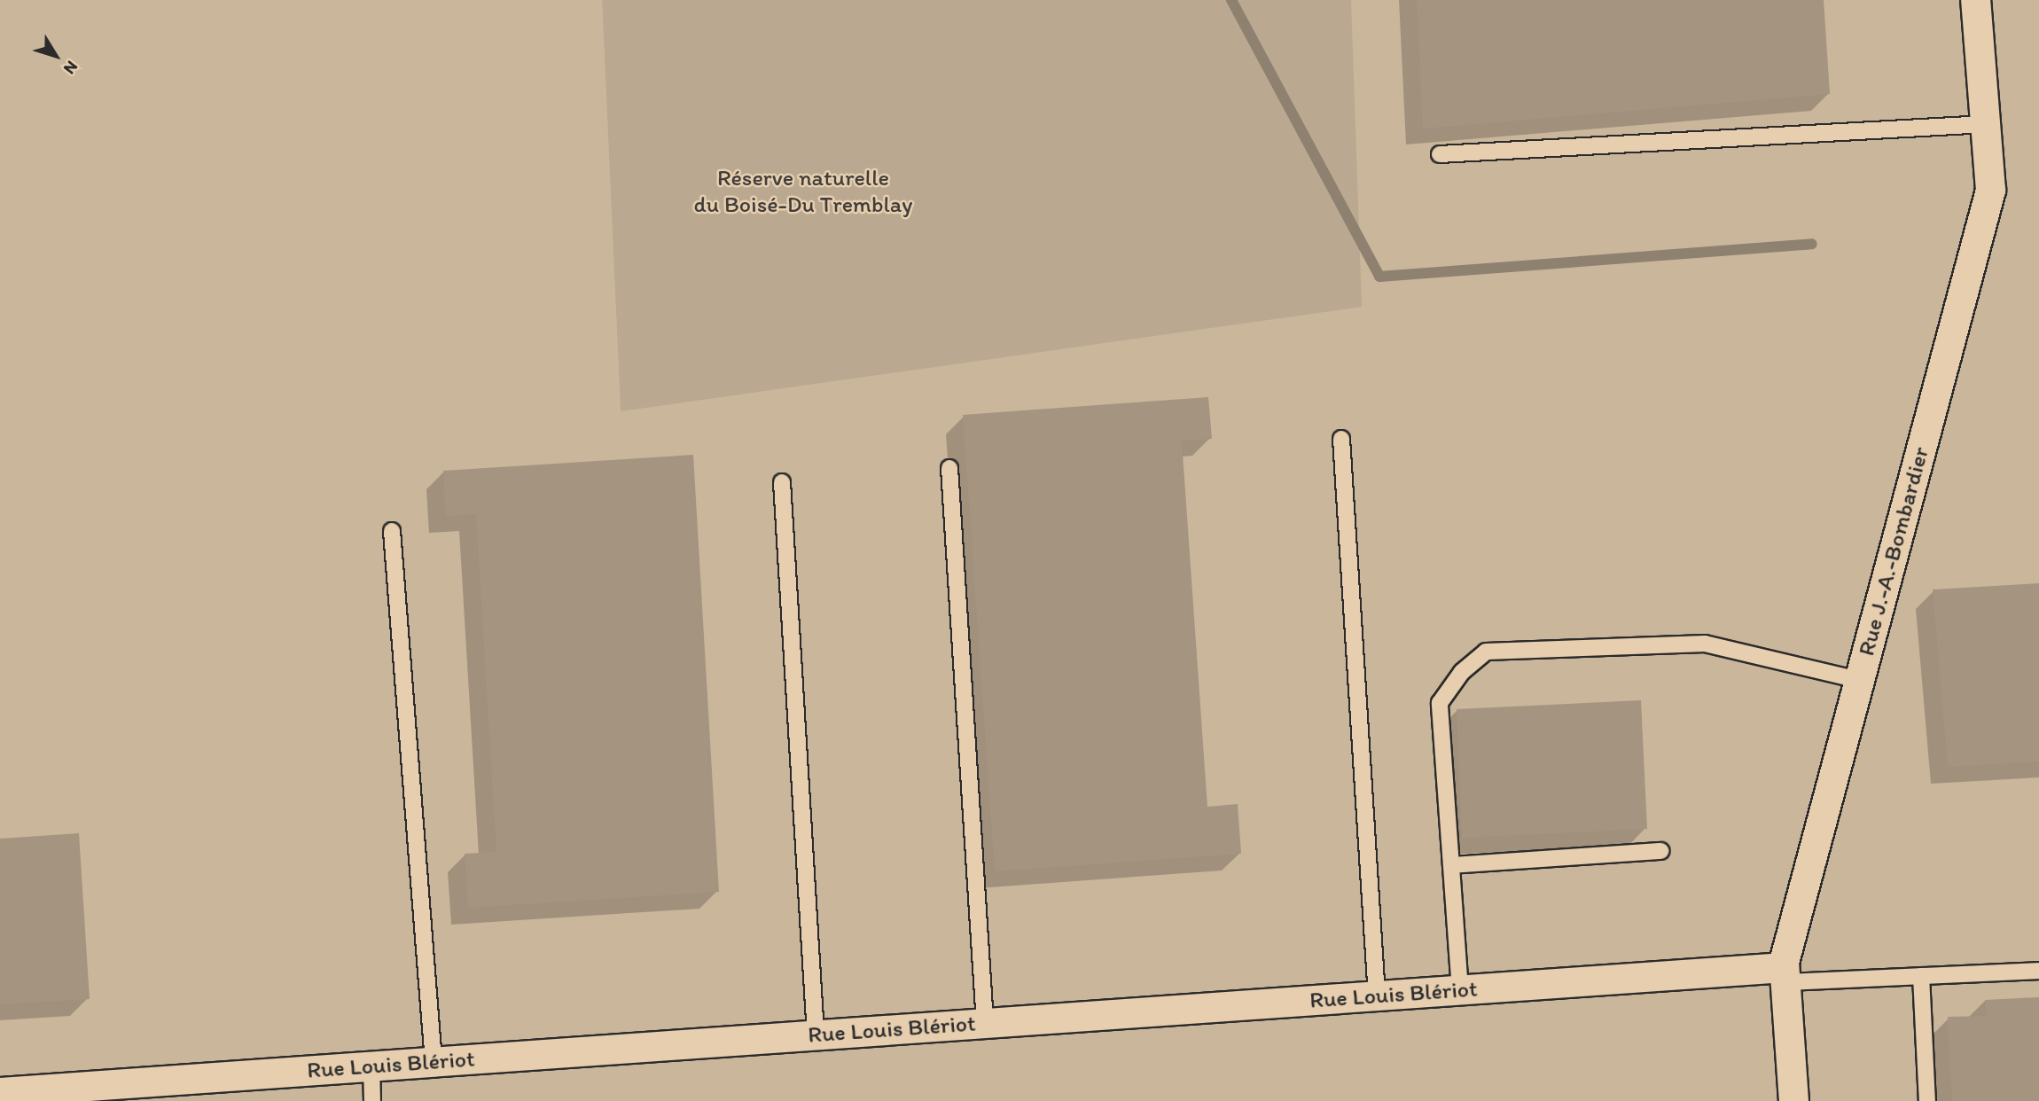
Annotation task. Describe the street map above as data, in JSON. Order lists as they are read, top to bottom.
{
  "streets": {
    "street": ["Rue J.-A.-Bombardier", "Rue Louis Blériot"]
  },
  "crossings": [
    ["Rue J.-A.-Bombardier", "Rue Louis Blériot"]
  ],
  "parks": ["Réserve naturelle du Boisé-Du Tremblay"],
  "north": "bottom right"
}
